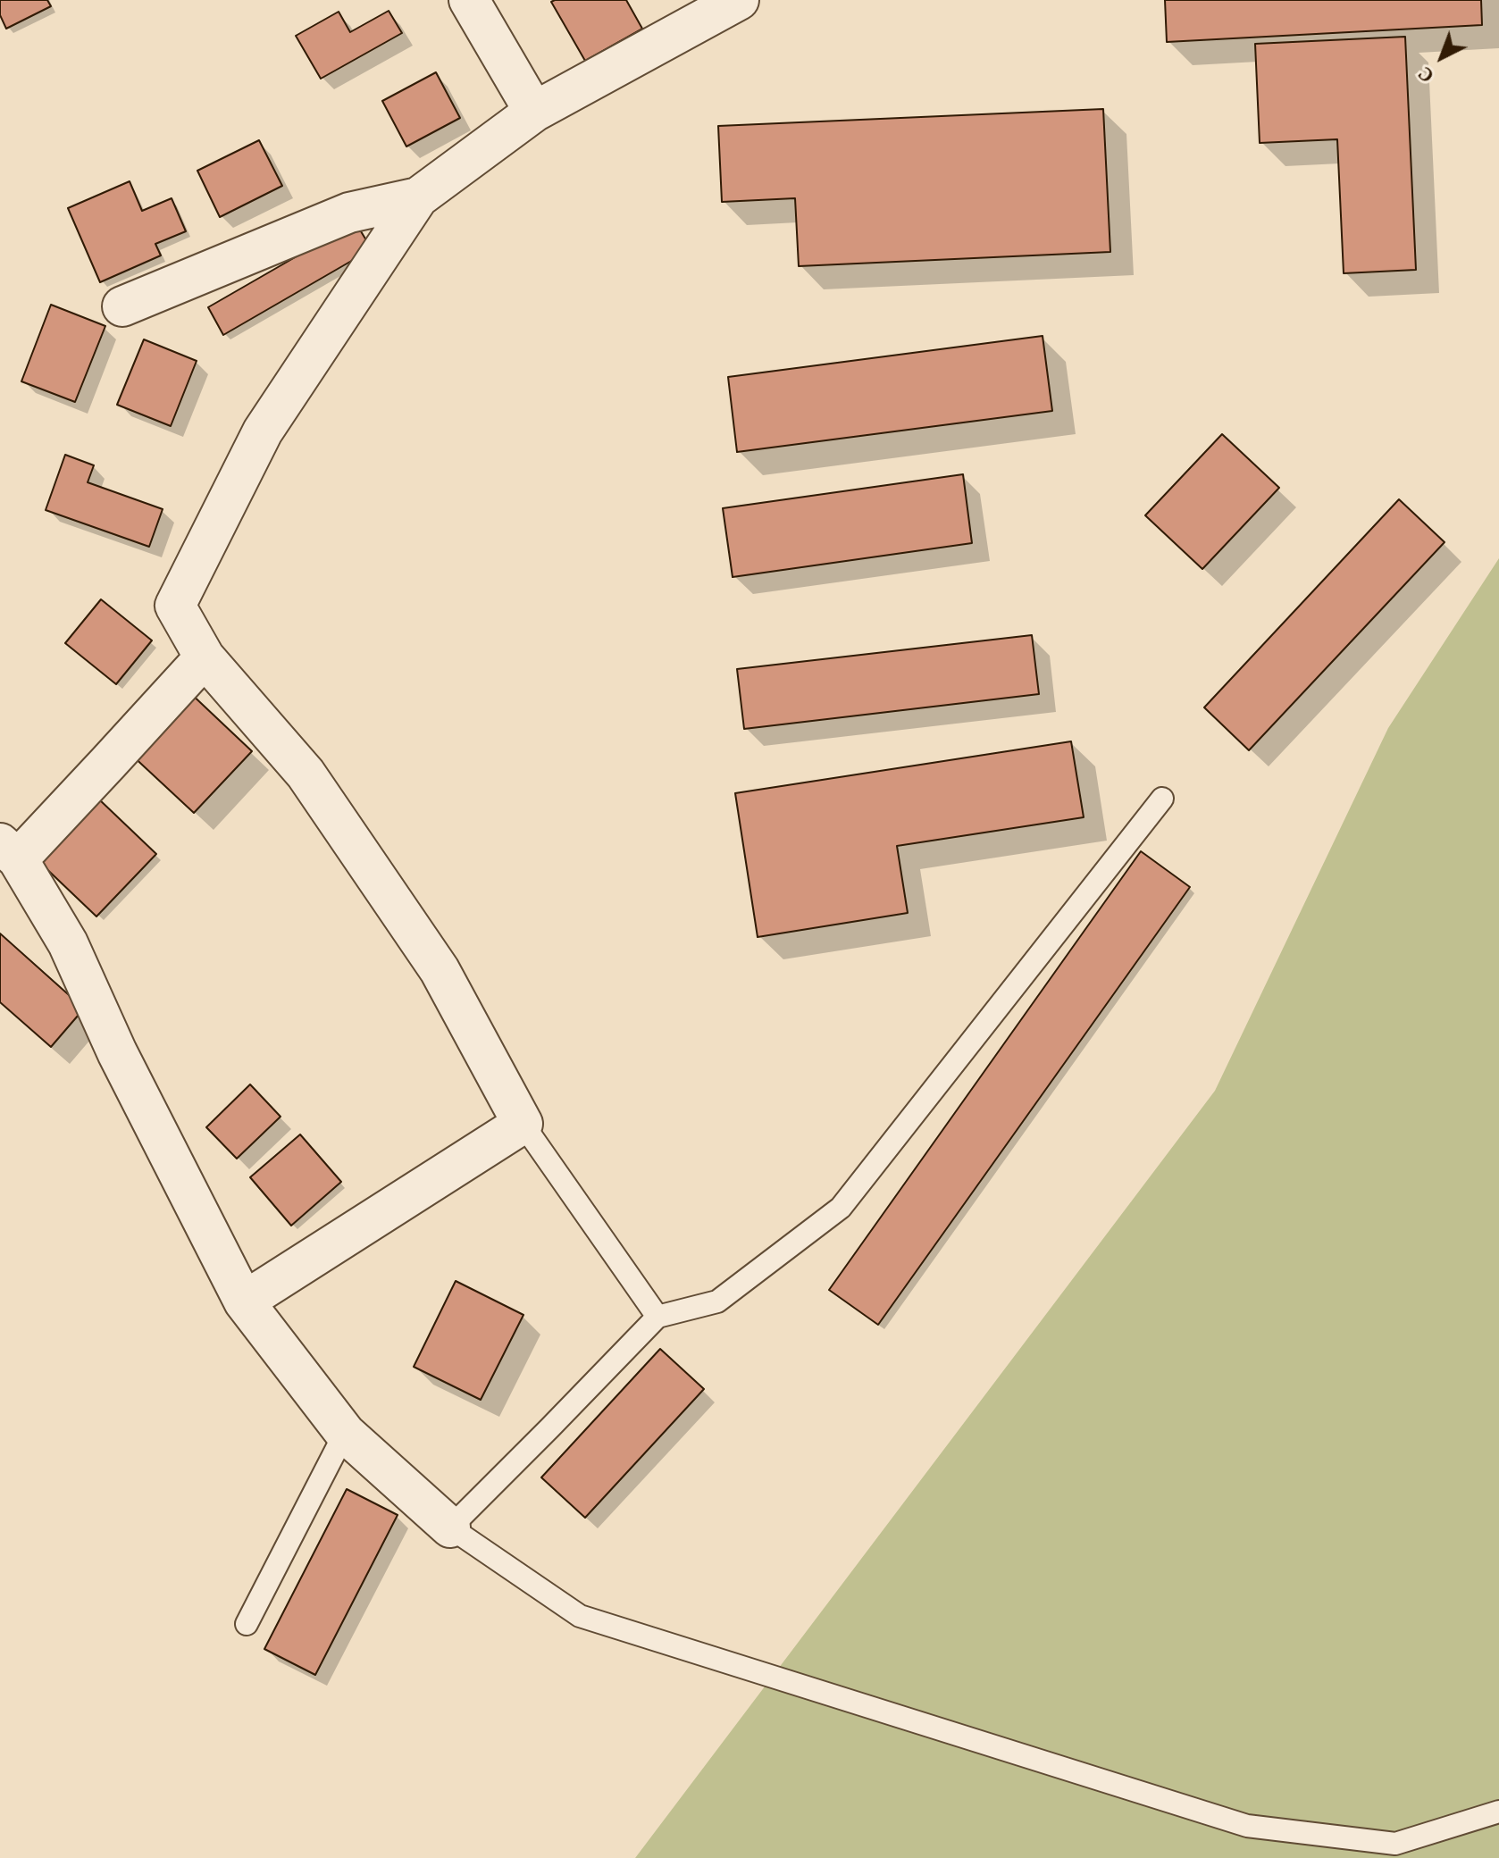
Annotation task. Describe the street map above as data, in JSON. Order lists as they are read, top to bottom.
{
  "north": "bottom left"
}
